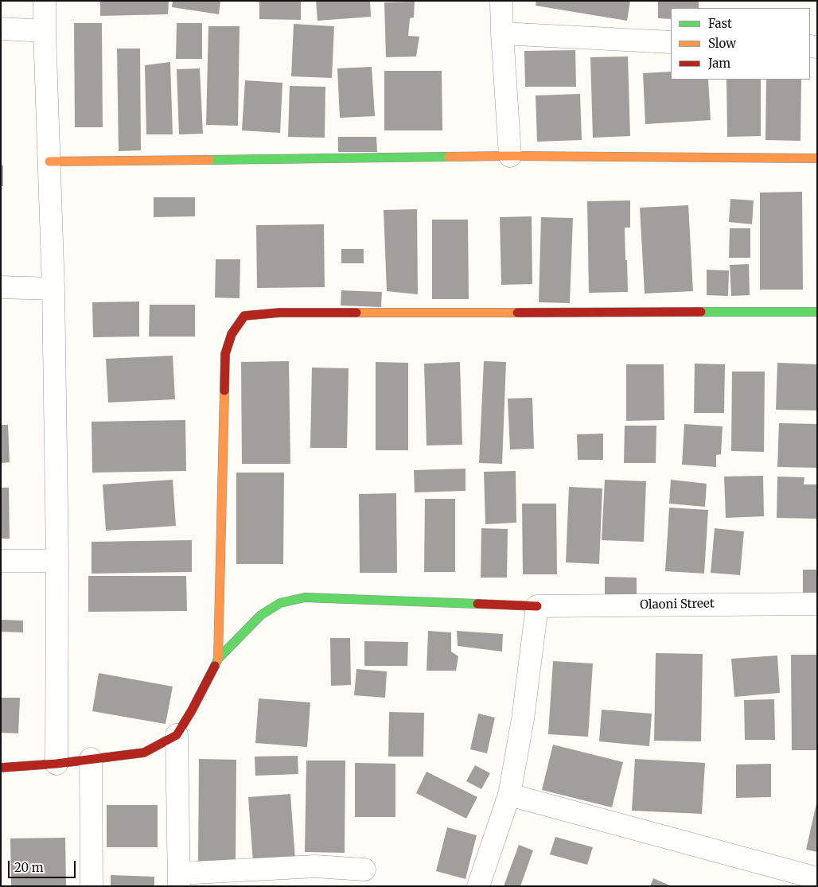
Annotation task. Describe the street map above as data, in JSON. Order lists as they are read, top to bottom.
{
  "streets": {
    "street": ["Olaoni Street"]
  },
  "legend": ["Fast", "Slow", "Jam"],
  "scale_bar": "20 m"
}
